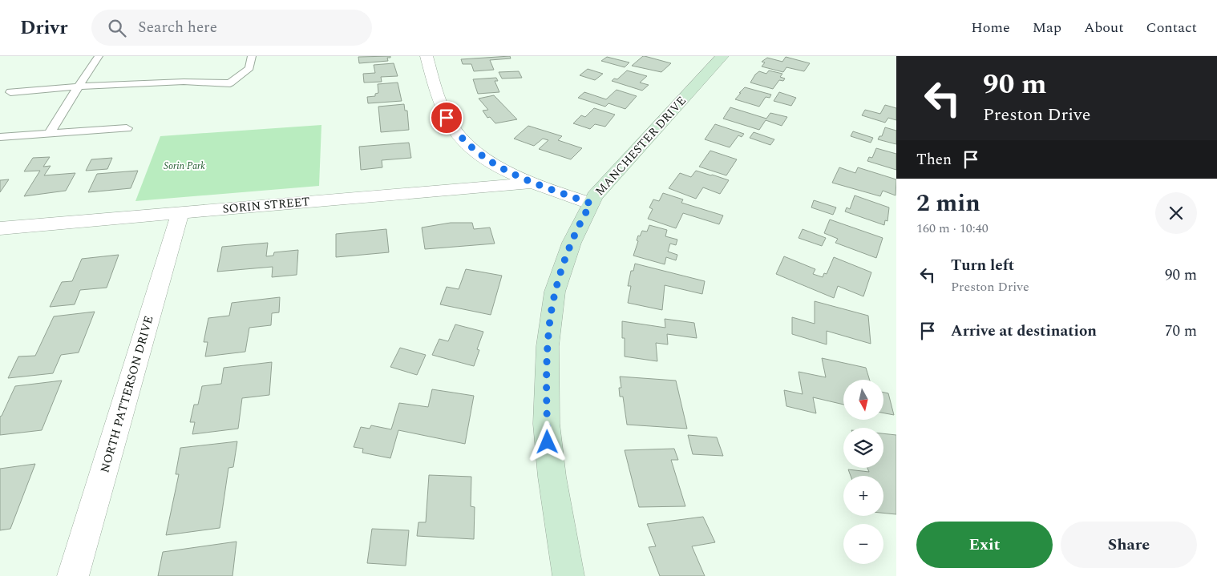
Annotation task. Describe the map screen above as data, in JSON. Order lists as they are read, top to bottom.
{
  "streets": {
    "street": ["MANCHESTER DRIVE", "SORIN STREET", "NORTH PATTERSON DRIVE"]
  },
  "crossings": [
    ["SORIN STREET", "NORTH PATTERSON DRIVE"]
  ],
  "parks": ["Sorin Park"],
  "north": "bottom",
  "page": {
    "header": "Drivr",
    "search": "Search here",
    "nav": [
      "Home",
      "Map",
      "About",
      "Contact"
    ],
    "turn": ["90 m", "Preston Drive"],
    "then": "Then",
    "heading": ["2 min", "160 m · 10:40"],
    "list": [
      {
        "name": "Turn left",
        "note": "Preston Drive",
        "value": "90 m"
      },
      {
        "name": "Arrive at destination",
        "value": "70 m"
      }
    ],
    "map_buttons": ["+", "−"],
    "buttons": ["Exit", "Share"]
  }
}
